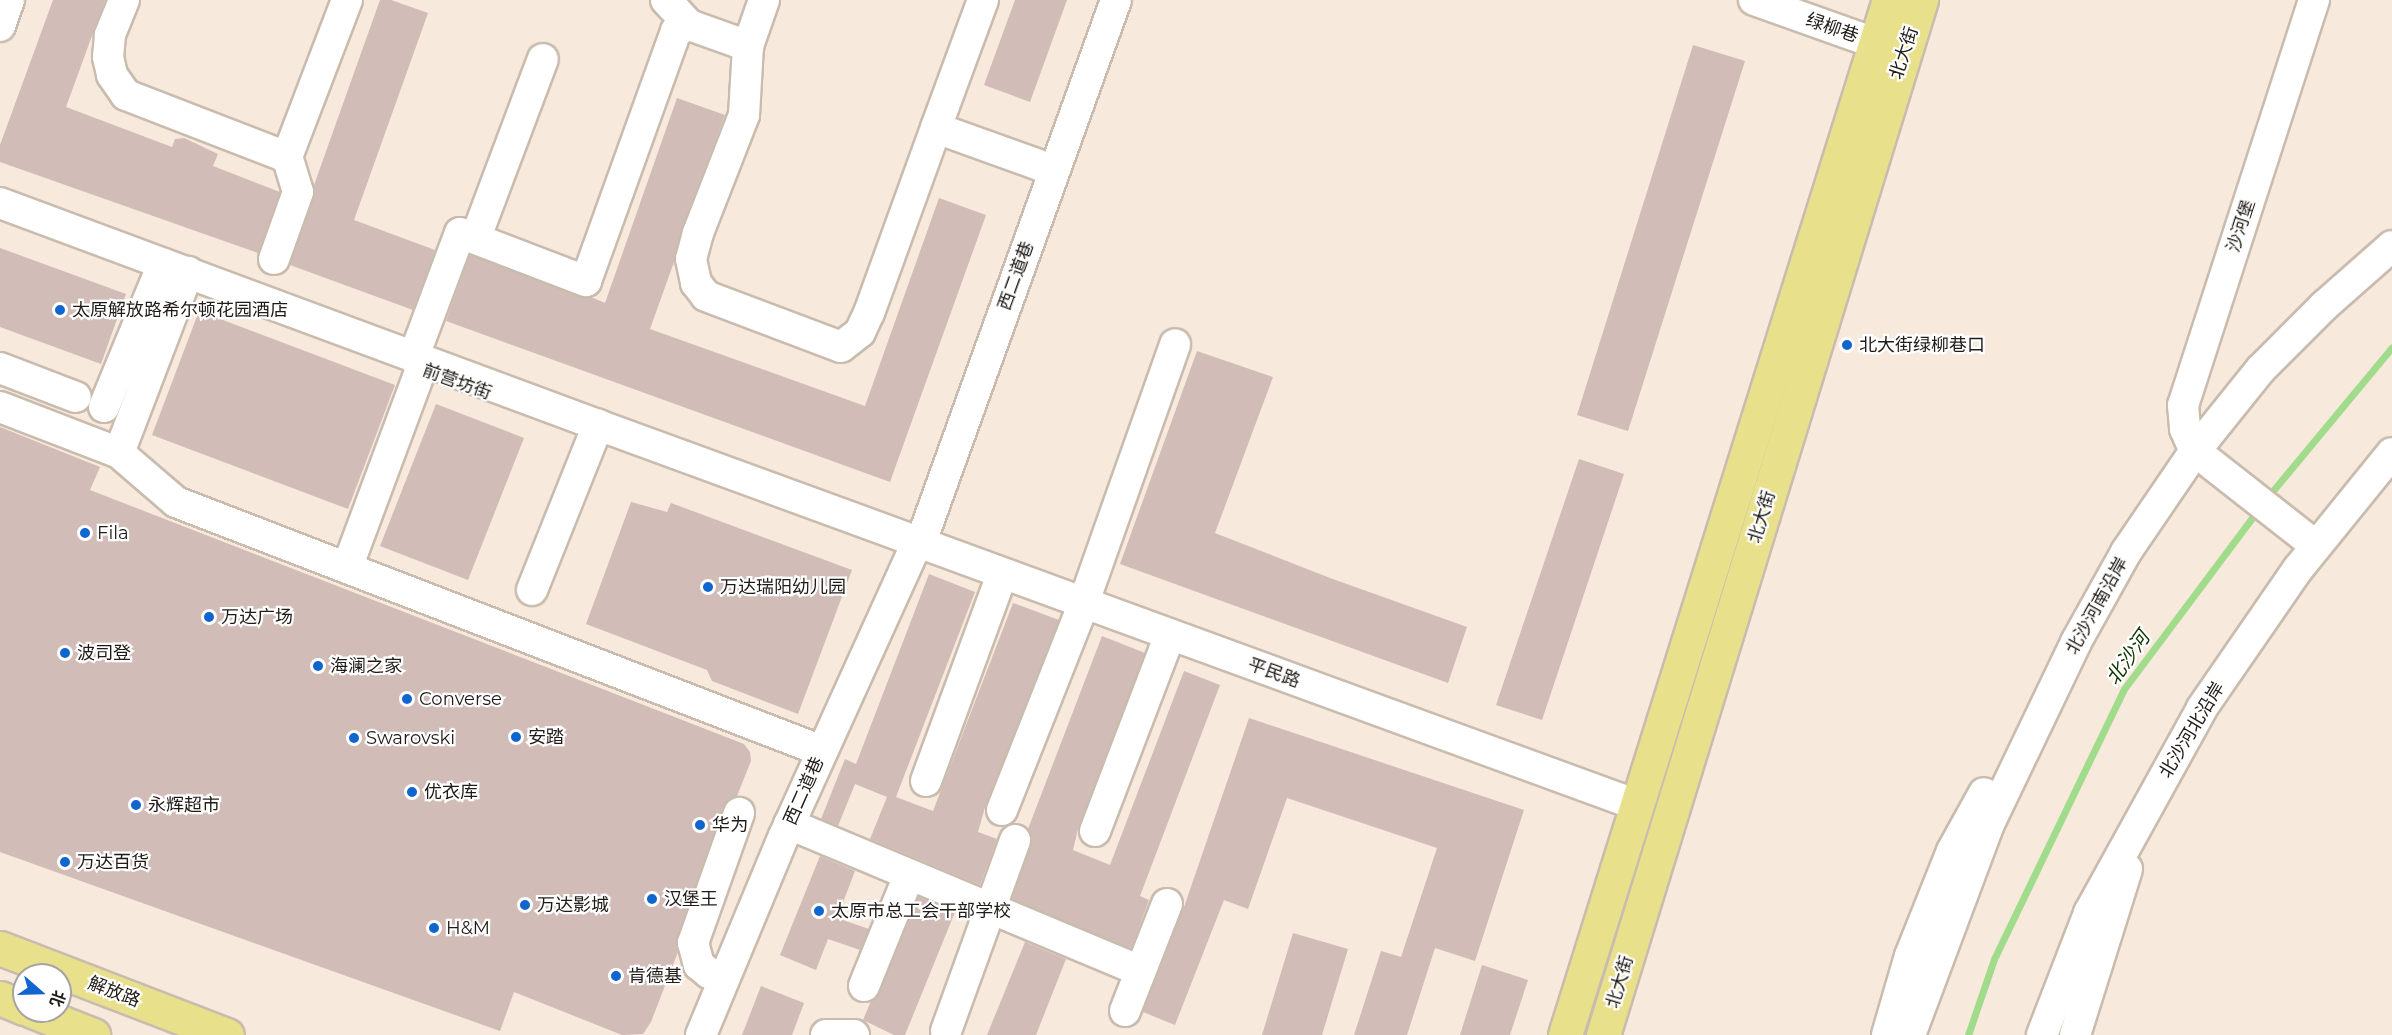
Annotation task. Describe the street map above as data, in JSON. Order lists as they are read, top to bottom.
{
  "streets": {
    "main road": ["北大街", "解放路"],
    "street": [
      "绿柳巷",
      "沙河堡",
      "西二道巷",
      "前营坊街",
      "北沙河南沿岸",
      "平民路",
      "北沙河北沿岸"
    ]
  },
  "crossings": [
    ["沙河堡", "北沙河南沿岸"],
    ["西二道巷", "前营坊街"],
    ["西二道巷", "平民路"],
    ["前营坊街", "平民路"]
  ],
  "water": ["北沙河"],
  "places": [
    "太原解放路希尔顿花园酒店",
    "北大街绿柳巷口",
    "Fila",
    "万达瑞阳幼儿园",
    "万达广场",
    "波司登",
    "海澜之家",
    "Converse",
    "安踏",
    "Swarovski",
    "优衣库",
    "永辉超市",
    "华为",
    "万达百货",
    "汉堡王",
    "万达影城",
    "太原市总工会干部学校",
    "H&M",
    "肯德基"
  ],
  "north": "right"
}
